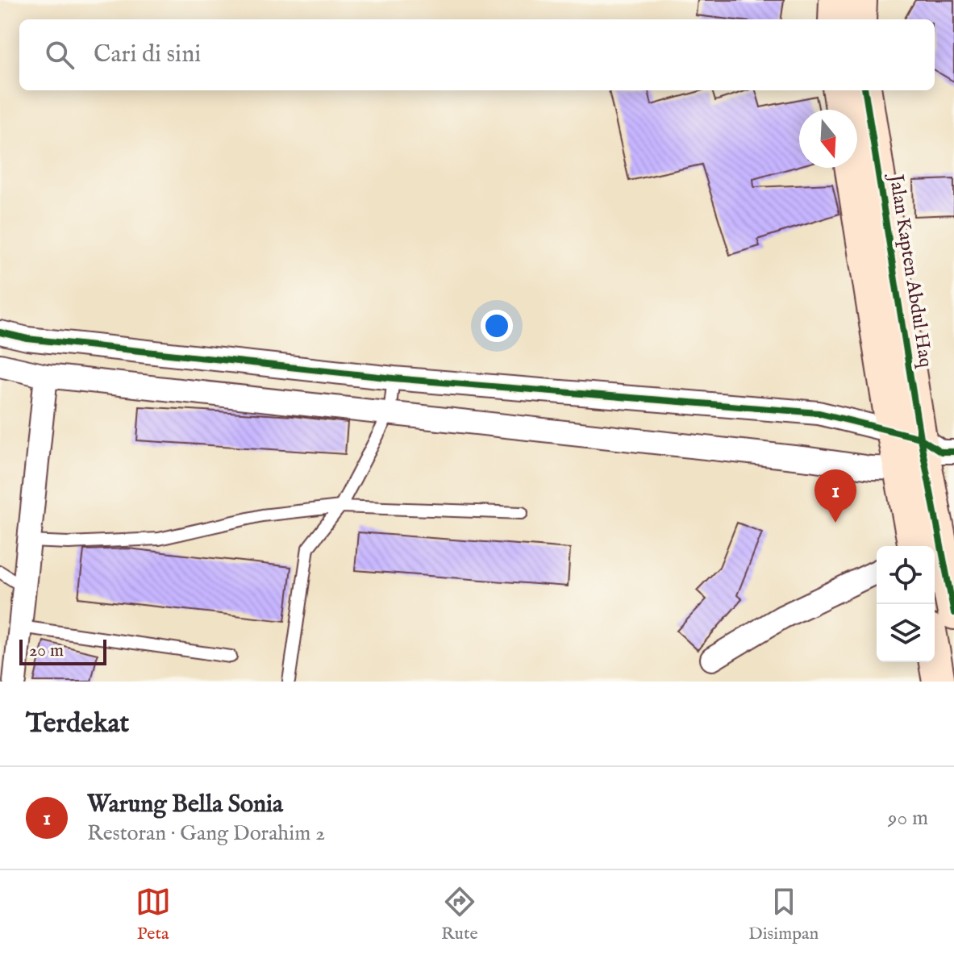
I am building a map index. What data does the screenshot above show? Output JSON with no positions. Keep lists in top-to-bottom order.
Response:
{
  "streets": {
    "street": ["Jalan Kapten Abdul Haq"]
  },
  "scale_bar": "20 m",
  "north": "bottom",
  "page": {
    "search": "Cari di sini",
    "pins": "1",
    "scale": "20 m",
    "heading": "Terdekat",
    "list": [
      {
        "mark": "1",
        "name": "Warung Bella Sonia",
        "note": "Restoran · Gang Dorahim 2",
        "value": "90 m"
      }
    ],
    "nav": ["Peta", "Rute", "Disimpan"]
  }
}
